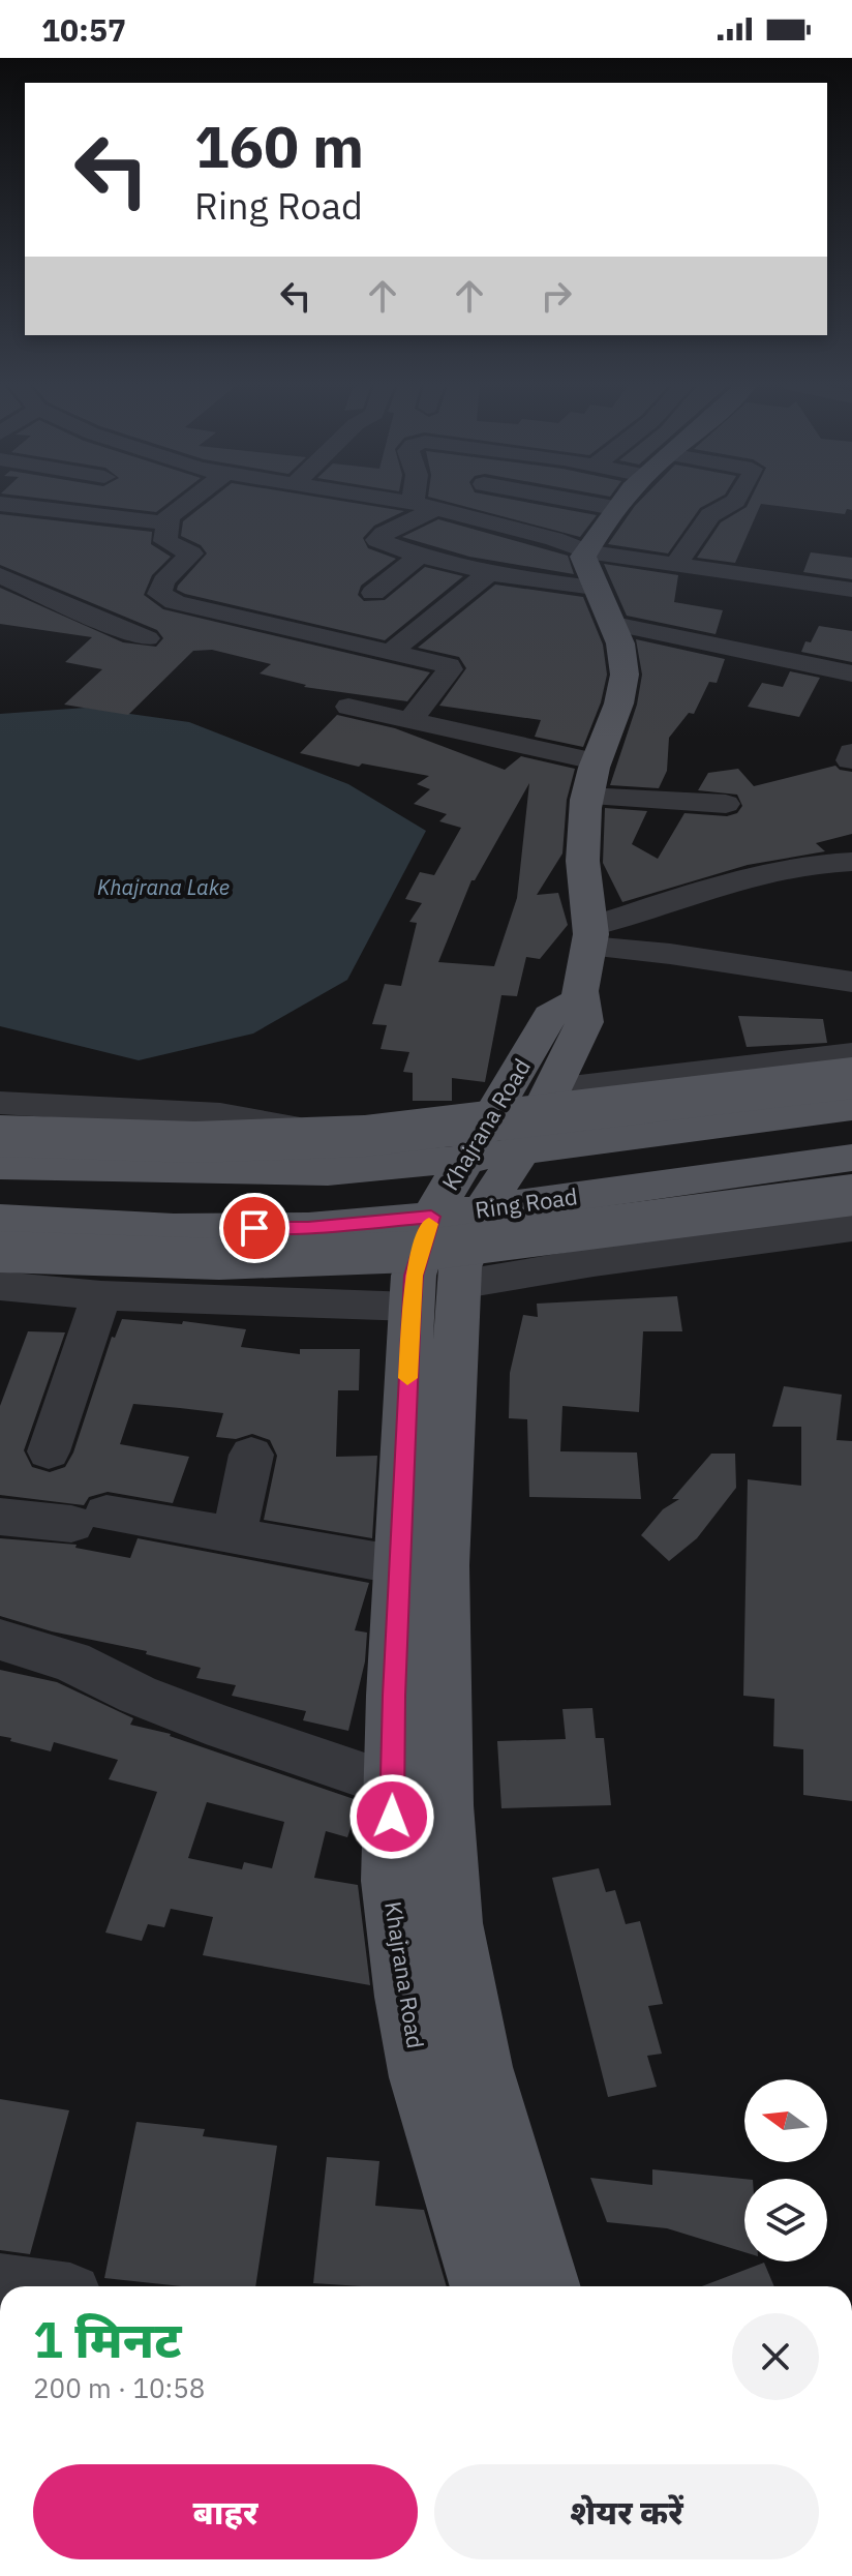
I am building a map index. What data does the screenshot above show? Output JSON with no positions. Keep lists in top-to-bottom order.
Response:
{
  "streets": {
    "main road": ["Khajrana Road", "Ring Road"]
  },
  "crossings": [
    ["Khajrana Road", "Ring Road"]
  ],
  "water": ["Khajrana Lake"],
  "north": "left",
  "page": {
    "status": "10:57",
    "turn": ["160 m", "Ring Road"],
    "heading": ["1 मिनट", "200 m · 10:58"],
    "buttons": ["बाहर", "शेयर करें"]
  }
}
